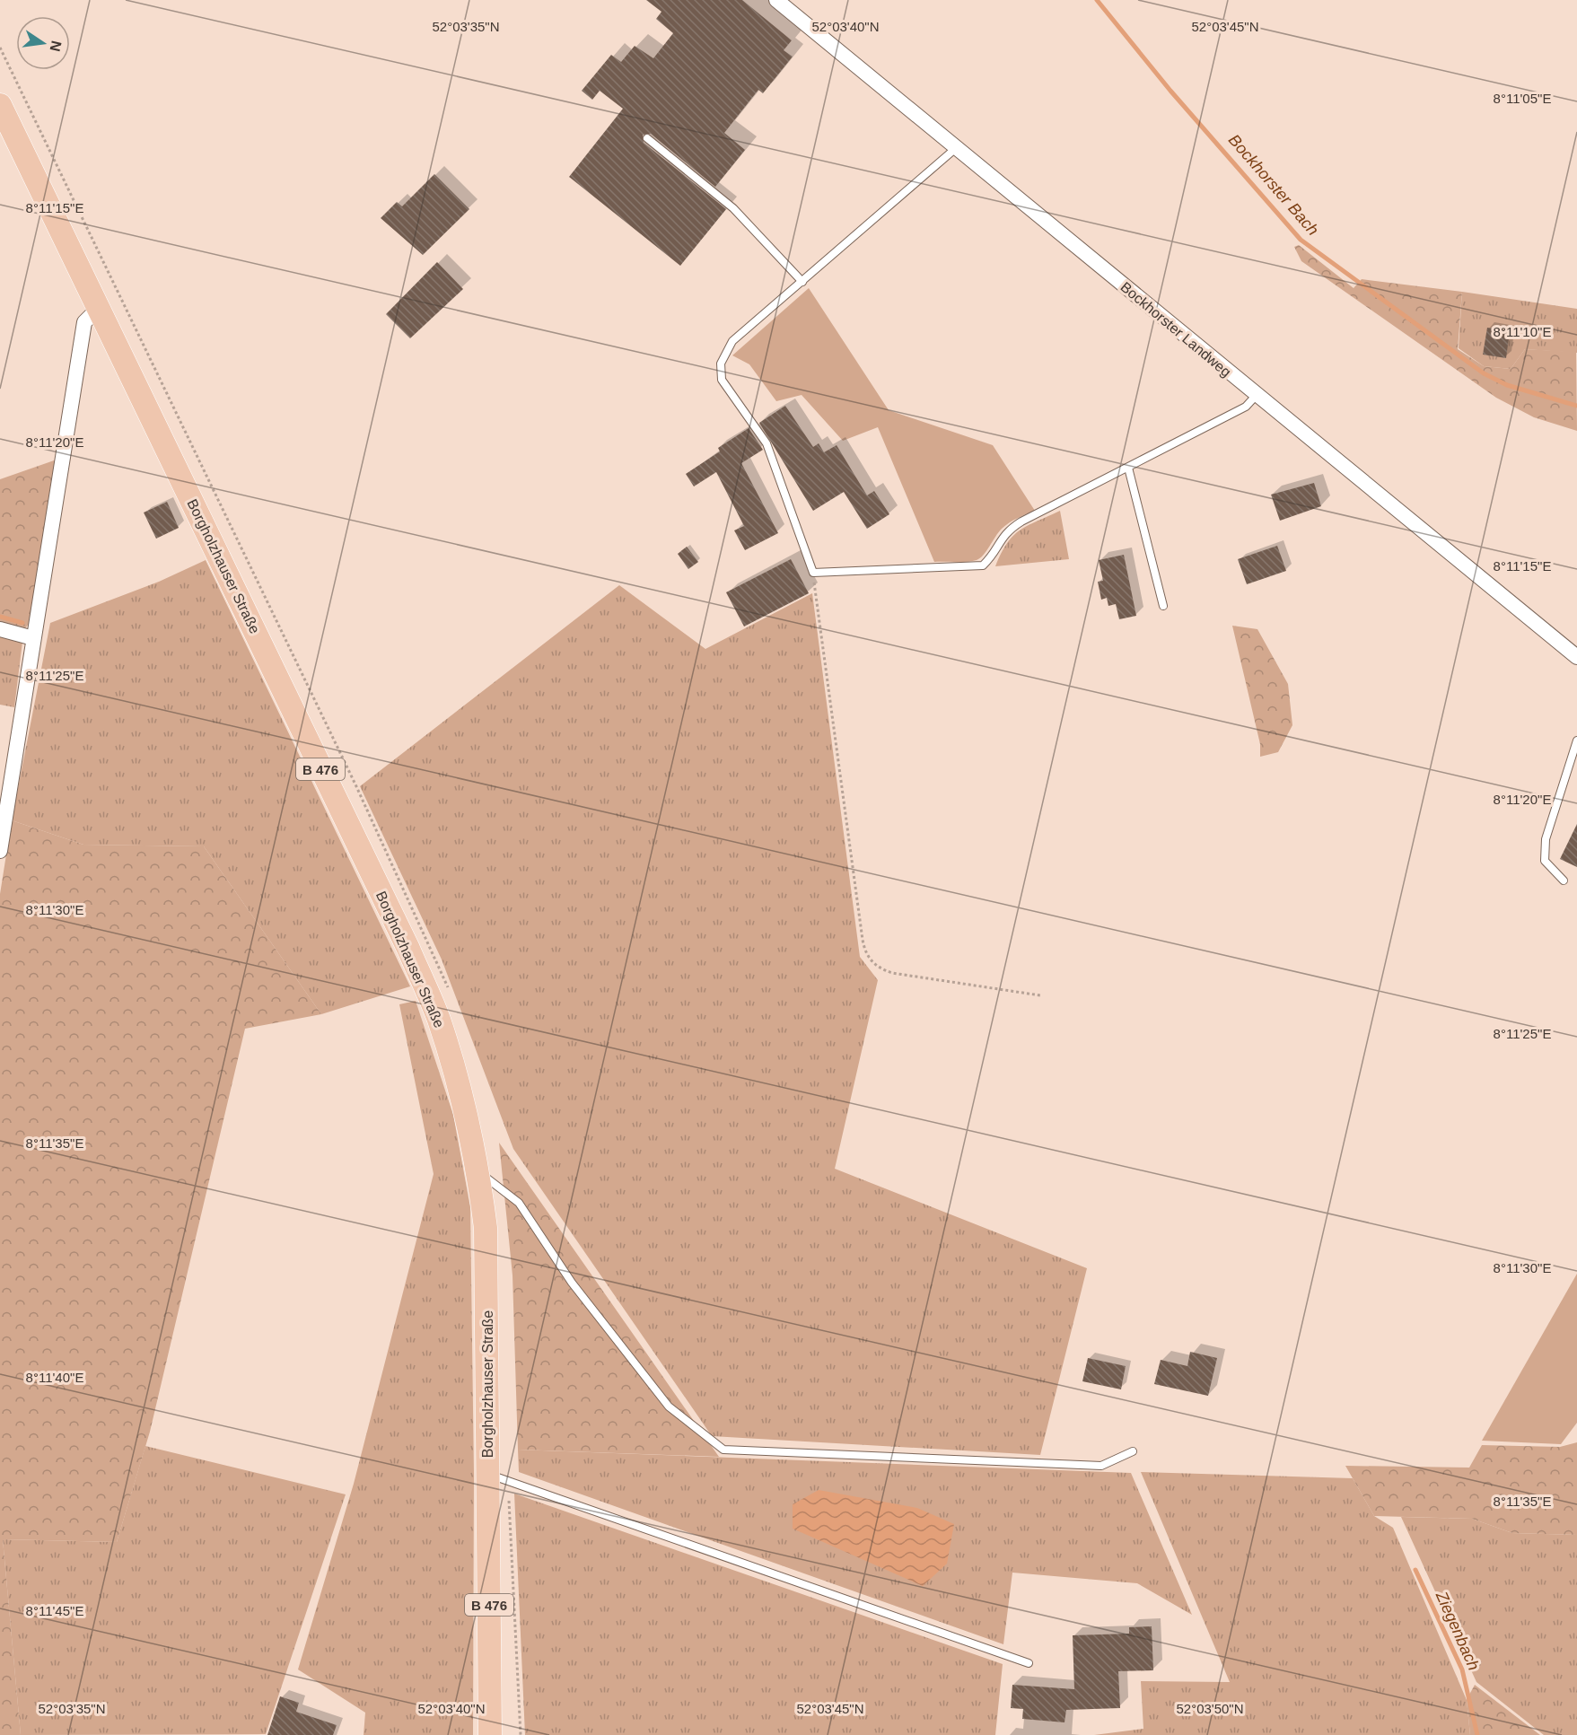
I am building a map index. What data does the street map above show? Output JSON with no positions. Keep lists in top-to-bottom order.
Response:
{
  "streets": {
    "main road": ["Borgholzhauser Straße", "B 476"],
    "street": ["Bockhorster Landweg"]
  },
  "water": ["Bockhorster Bach", "Ziegenbach"],
  "north": "right",
  "coordinates": [
    "52°03'35\"N",
    "52°03'40\"N",
    "52°03'45\"N",
    "8°11'05\"E",
    "8°11'15\"E",
    "8°11'10\"E",
    "8°11'20\"E",
    "8°11'25\"E",
    "8°11'30\"E",
    "8°11'35\"E",
    "8°11'40\"E",
    "8°11'45\"E",
    "52°03'50\"N"
  ]
}
